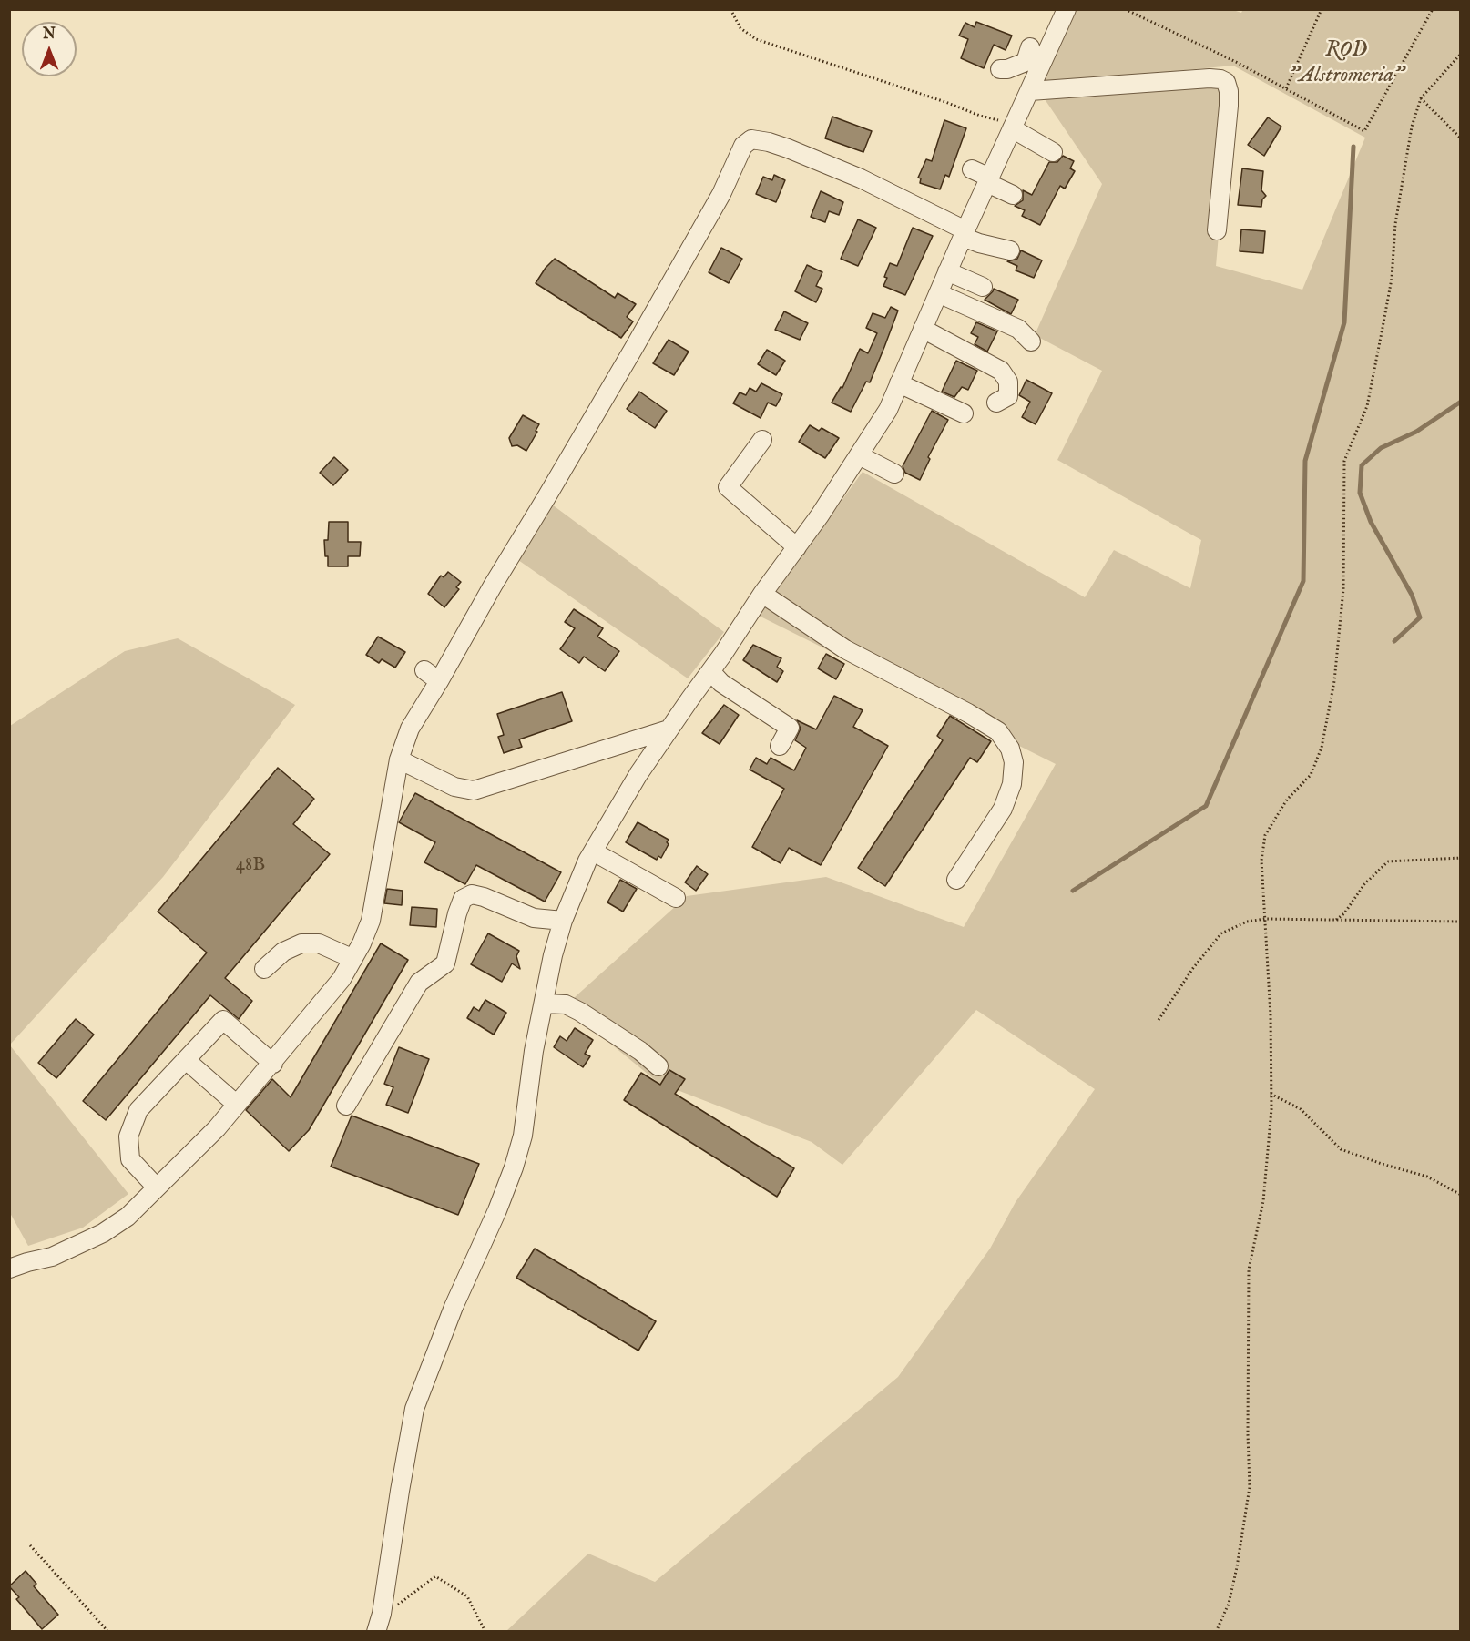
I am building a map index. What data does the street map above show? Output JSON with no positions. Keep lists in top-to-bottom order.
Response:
{
  "parks": ["ROD \"Alstromeria\""],
  "house_numbers": ["48B"],
  "north": "top"
}
